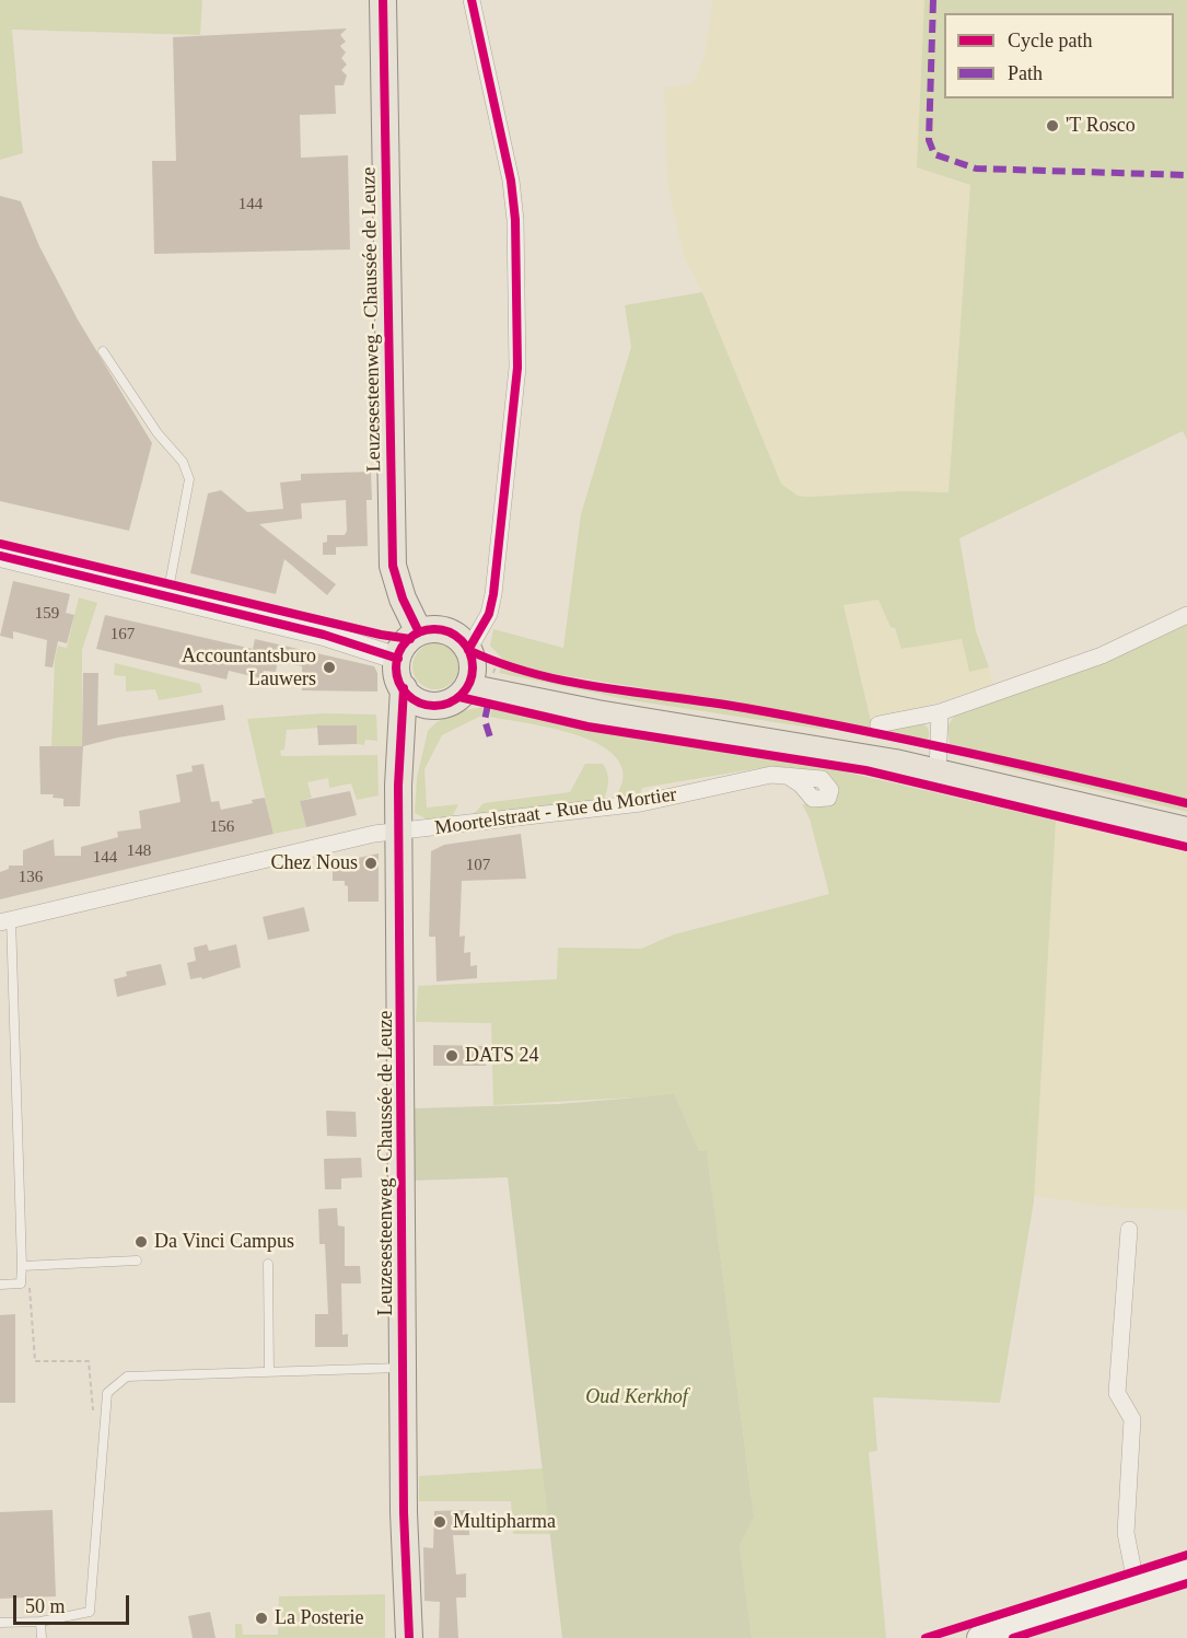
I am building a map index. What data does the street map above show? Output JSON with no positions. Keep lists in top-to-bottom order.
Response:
{
  "streets": {
    "main road": ["Leuzesesteenweg - Chaussée de Leuze"],
    "street": ["Moortelstraat - Rue du Mortier"]
  },
  "crossings": [
    ["Leuzesesteenweg - Chaussée de Leuze", "Moortelstraat - Rue du Mortier"]
  ],
  "parks": ["Oud Kerkhof"],
  "places": [
    "'T Rosco",
    "Accountantsburo Lauwers",
    "Chez Nous",
    "DATS 24",
    "Da Vinci Campus",
    "Multipharma",
    "La Posterie"
  ],
  "house_numbers": [
    "144",
    "159",
    "167",
    "156",
    "148",
    "144",
    "107",
    "136"
  ],
  "legend": ["Cycle path", "Path"],
  "scale_bar": "50 m"
}
